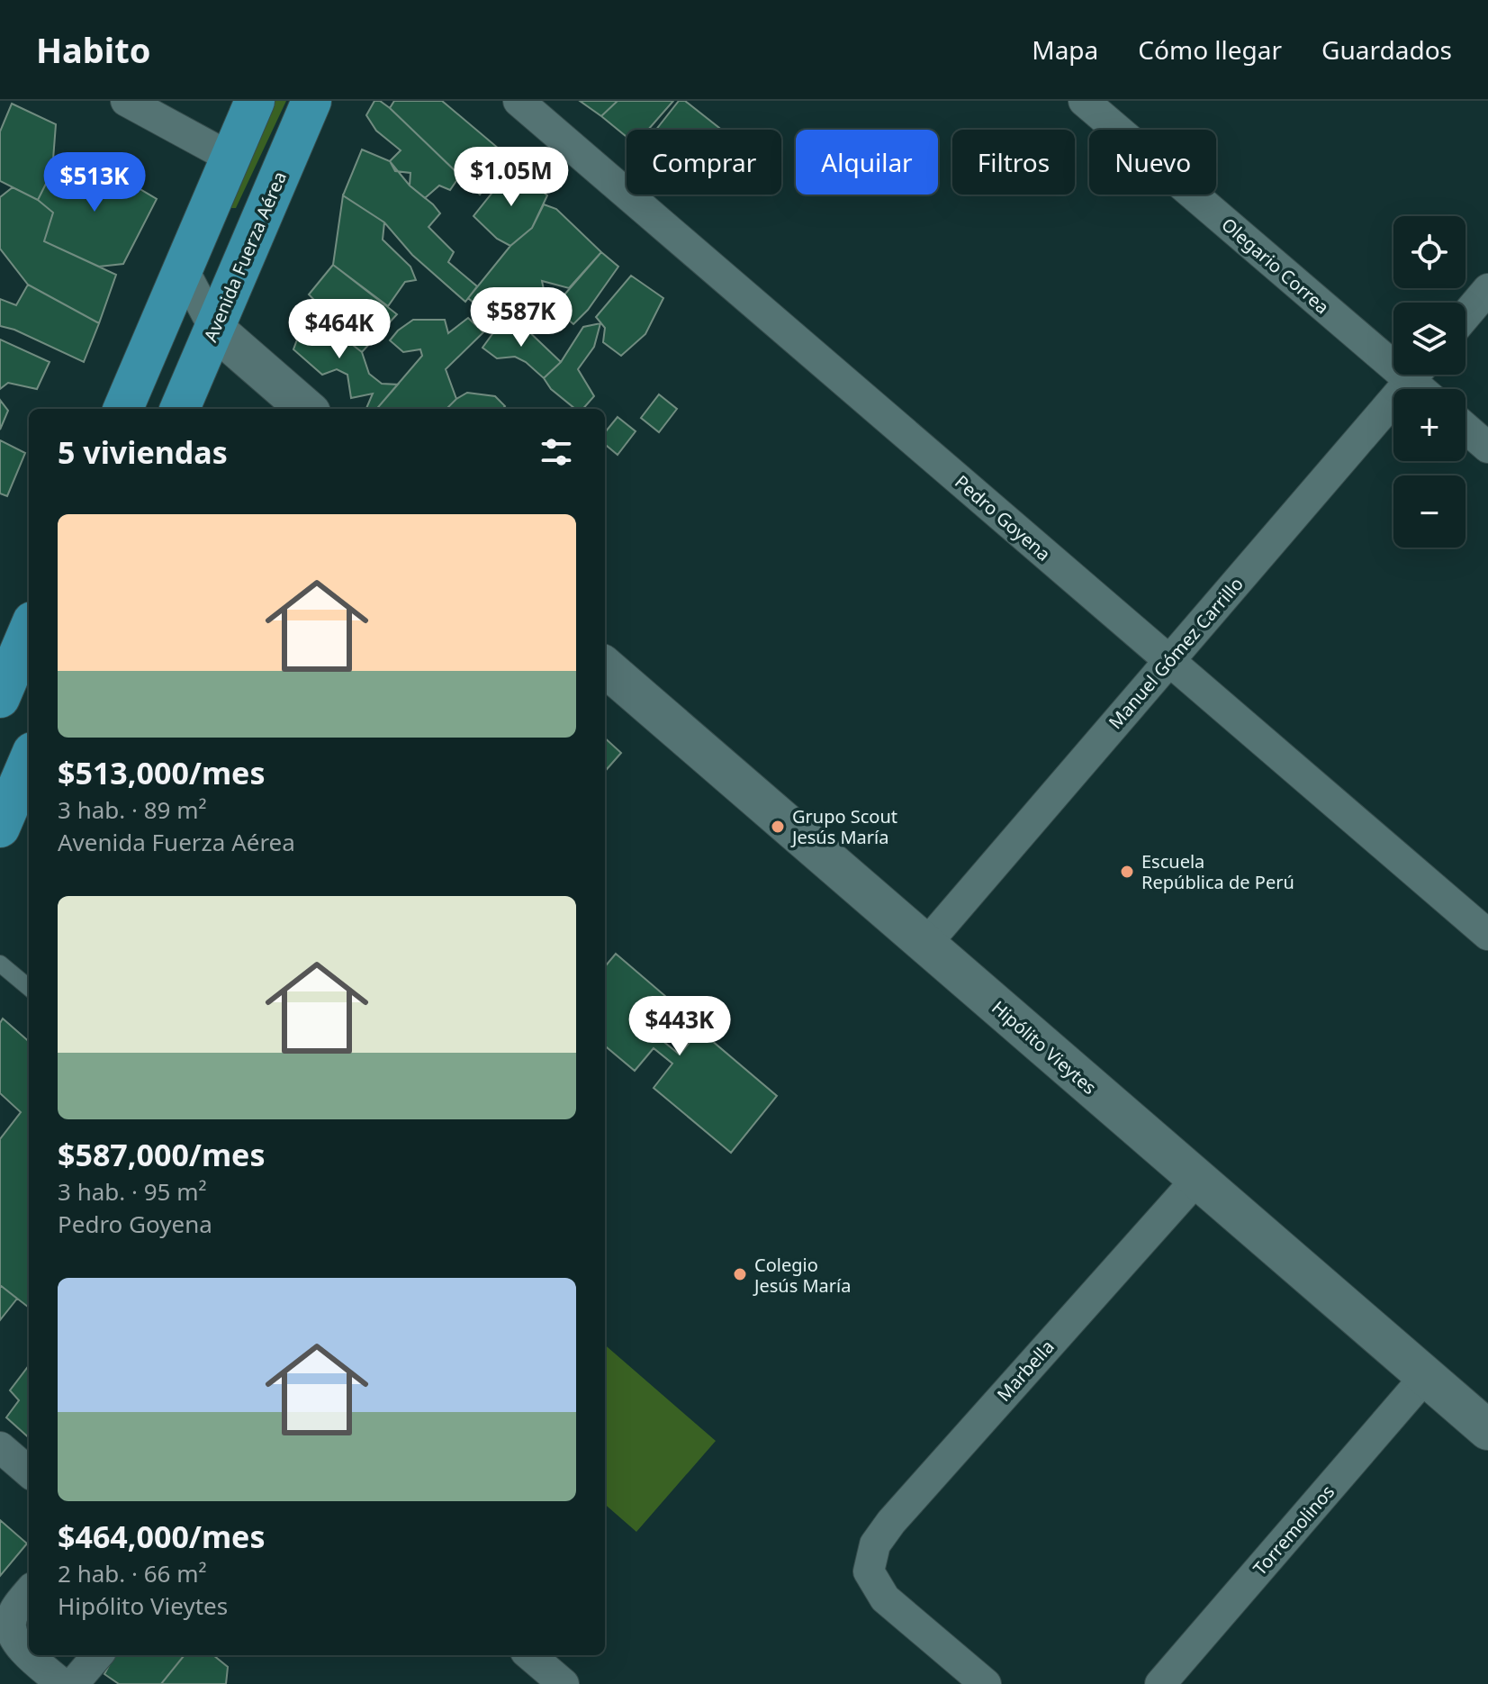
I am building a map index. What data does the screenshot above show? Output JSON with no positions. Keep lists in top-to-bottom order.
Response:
{
  "streets": {
    "main road": ["Avenida Fuerza Aérea"],
    "street": [
      "Olegario Correa",
      "Pedro Goyena",
      "Manuel Gómez Carrillo",
      "Hipólito Vieytes",
      "Marbella",
      "Torremolinos"
    ]
  },
  "crossings": [
    ["Pedro Goyena", "Manuel Gómez Carrillo"],
    ["Manuel Gómez Carrillo", "Hipólito Vieytes"],
    ["Hipólito Vieytes", "Marbella"],
    ["Hipólito Vieytes", "Torremolinos"]
  ],
  "places": ["Grupo Scout Jesús María", "Escuela República de Perú", "Colegio Jesús María"],
  "page": {
    "header": "Habito",
    "nav": ["Mapa", "Cómo llegar", "Guardados"],
    "chip": [
      "Comprar",
      "Alquilar",
      "Filtros",
      "Nuevo"
    ],
    "price": [
      "$1.05M",
      "$513K",
      "$587K",
      "$464K",
      "$443K"
    ],
    "map_buttons": ["+", "−"],
    "heading": "5 viviendas",
    "list": [
      {
        "name": "$513,000/mes",
        "note": "3 hab. · 89 m² · Avenida Fuerza Aérea"
      },
      {
        "name": "$587,000/mes",
        "note": "3 hab. · 95 m² · Pedro Goyena"
      },
      {
        "name": "$464,000/mes",
        "note": "2 hab. · 66 m² · Hipólito Vieytes"
      }
    ]
  }
}
